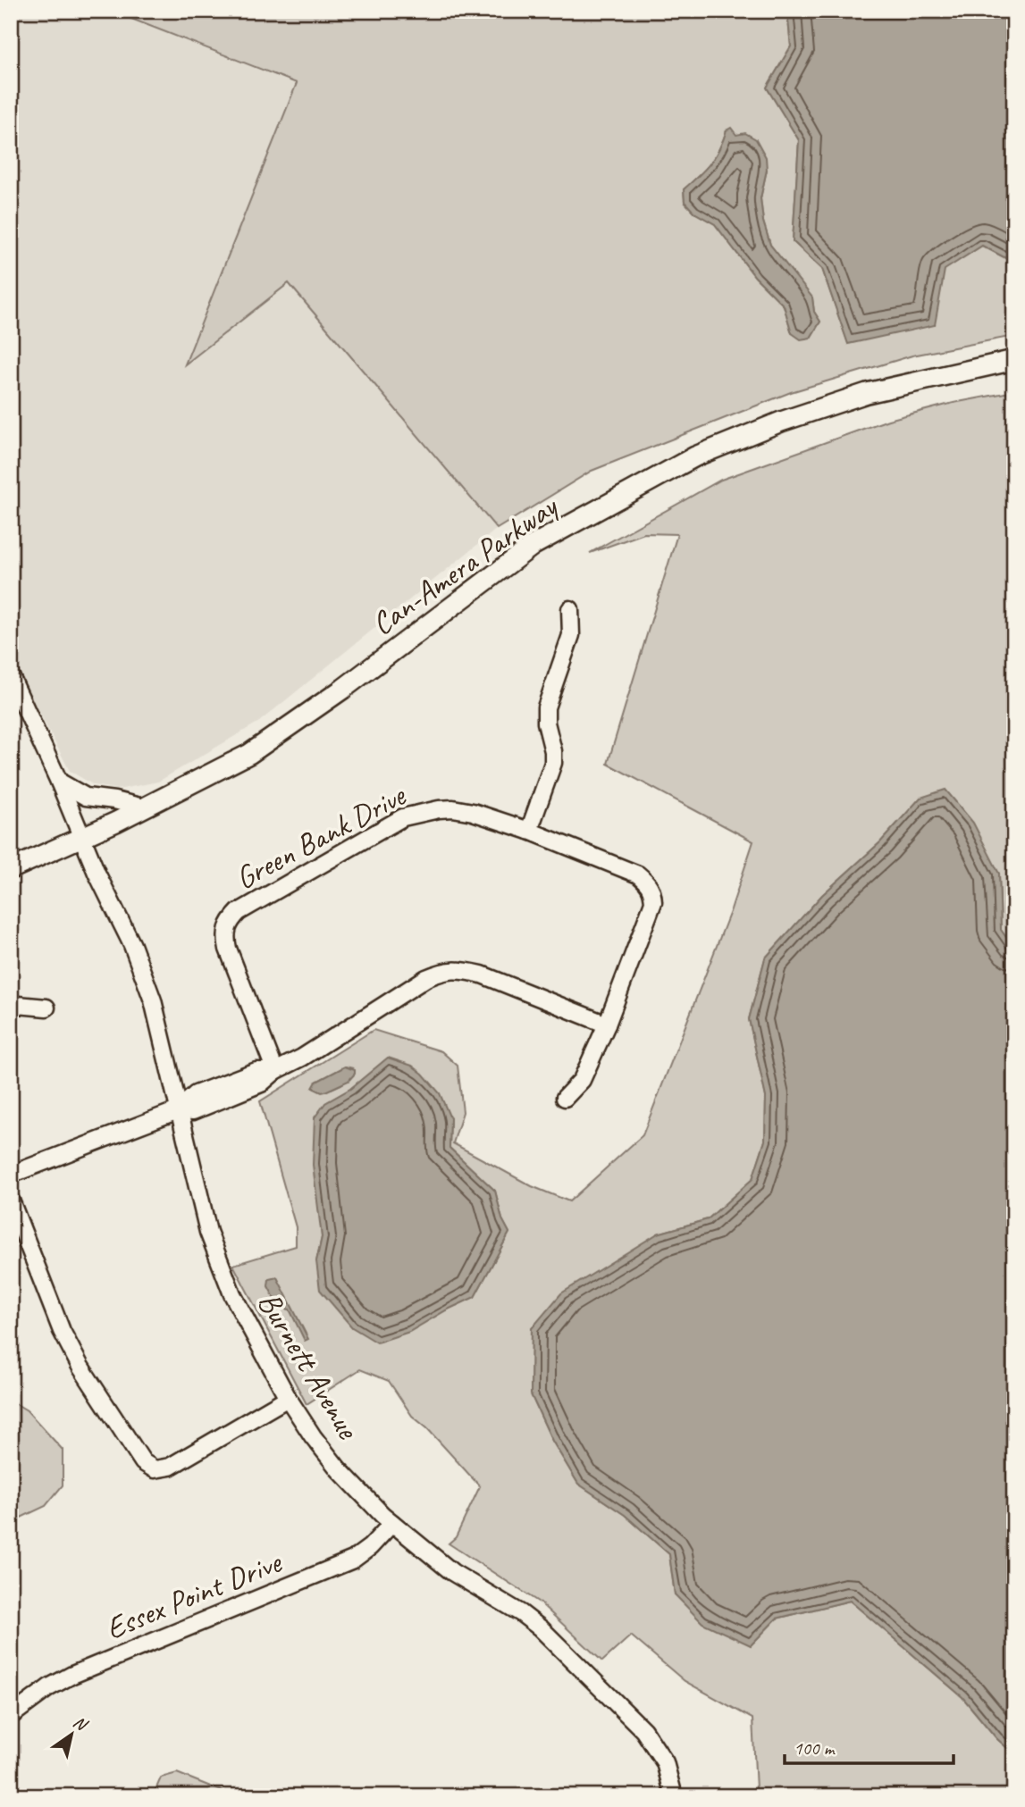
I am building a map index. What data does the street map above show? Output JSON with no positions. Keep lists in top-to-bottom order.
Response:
{
  "streets": {
    "main road": ["Can-Amera Parkway"],
    "street": ["Green Bank Drive", "Burnett Avenue", "Essex Point Drive"]
  },
  "crossings": [
    ["Can-Amera Parkway", "Burnett Avenue"],
    ["Burnett Avenue", "Essex Point Drive"]
  ],
  "scale_bar": "100 m",
  "north": "top right"
}
